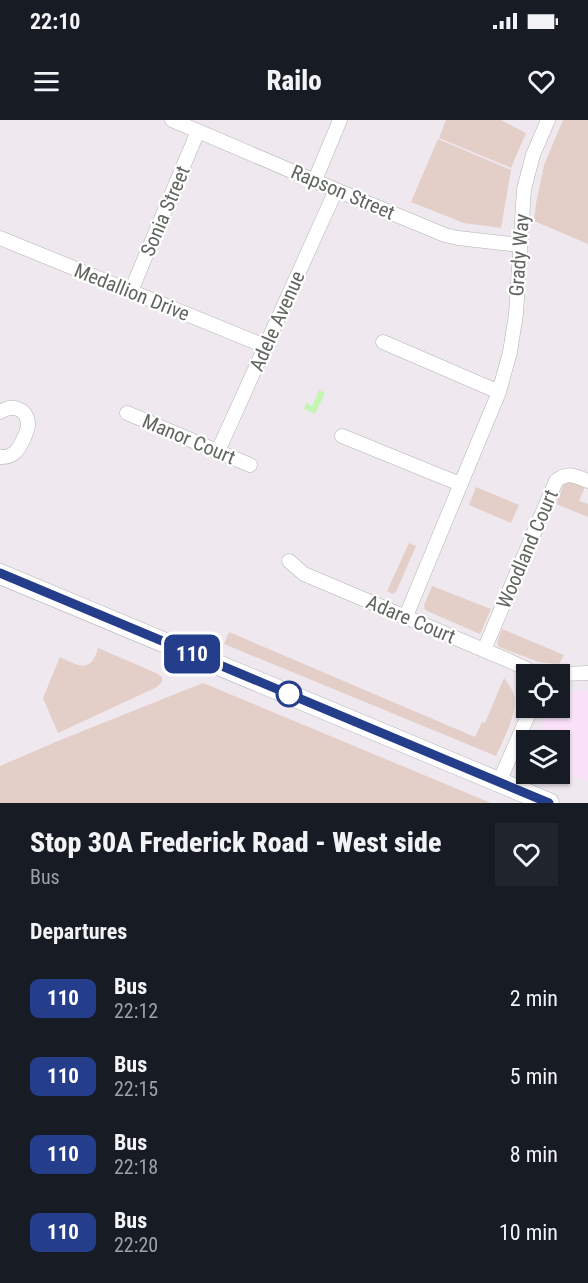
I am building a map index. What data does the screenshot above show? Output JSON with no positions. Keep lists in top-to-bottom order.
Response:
{
  "streets": {
    "street": [
      "Rapson Street",
      "Sonia Street",
      "Grady Way",
      "Medallion Drive",
      "Adele Avenue",
      "Manor Court",
      "Woodland Court",
      "Adare Court"
    ]
  },
  "crossings": [
    ["Rapson Street", "Sonia Street"],
    ["Rapson Street", "Grady Way"],
    ["Rapson Street", "Adele Avenue"],
    ["Sonia Street", "Medallion Drive"],
    ["Grady Way", "Adare Court"],
    ["Medallion Drive", "Adele Avenue"],
    ["Adele Avenue", "Manor Court"],
    ["Woodland Court", "Adare Court"]
  ],
  "lines": ["bus line 110"],
  "page": {
    "status": "22:10",
    "header": "Railo",
    "on_map": "110",
    "heading": [
      ["Stop 30A Frederick Road - West side", "Bus"],
      "Departures"
    ],
    "list": [
      {
        "mark": "110",
        "name": "Bus",
        "note": "22:12",
        "value": "2 min"
      },
      {
        "mark": "110",
        "name": "Bus",
        "note": "22:15",
        "value": "5 min"
      },
      {
        "mark": "110",
        "name": "Bus",
        "note": "22:18",
        "value": "8 min"
      },
      {
        "mark": "110",
        "name": "Bus",
        "note": "22:20",
        "value": "10 min"
      }
    ]
  }
}
